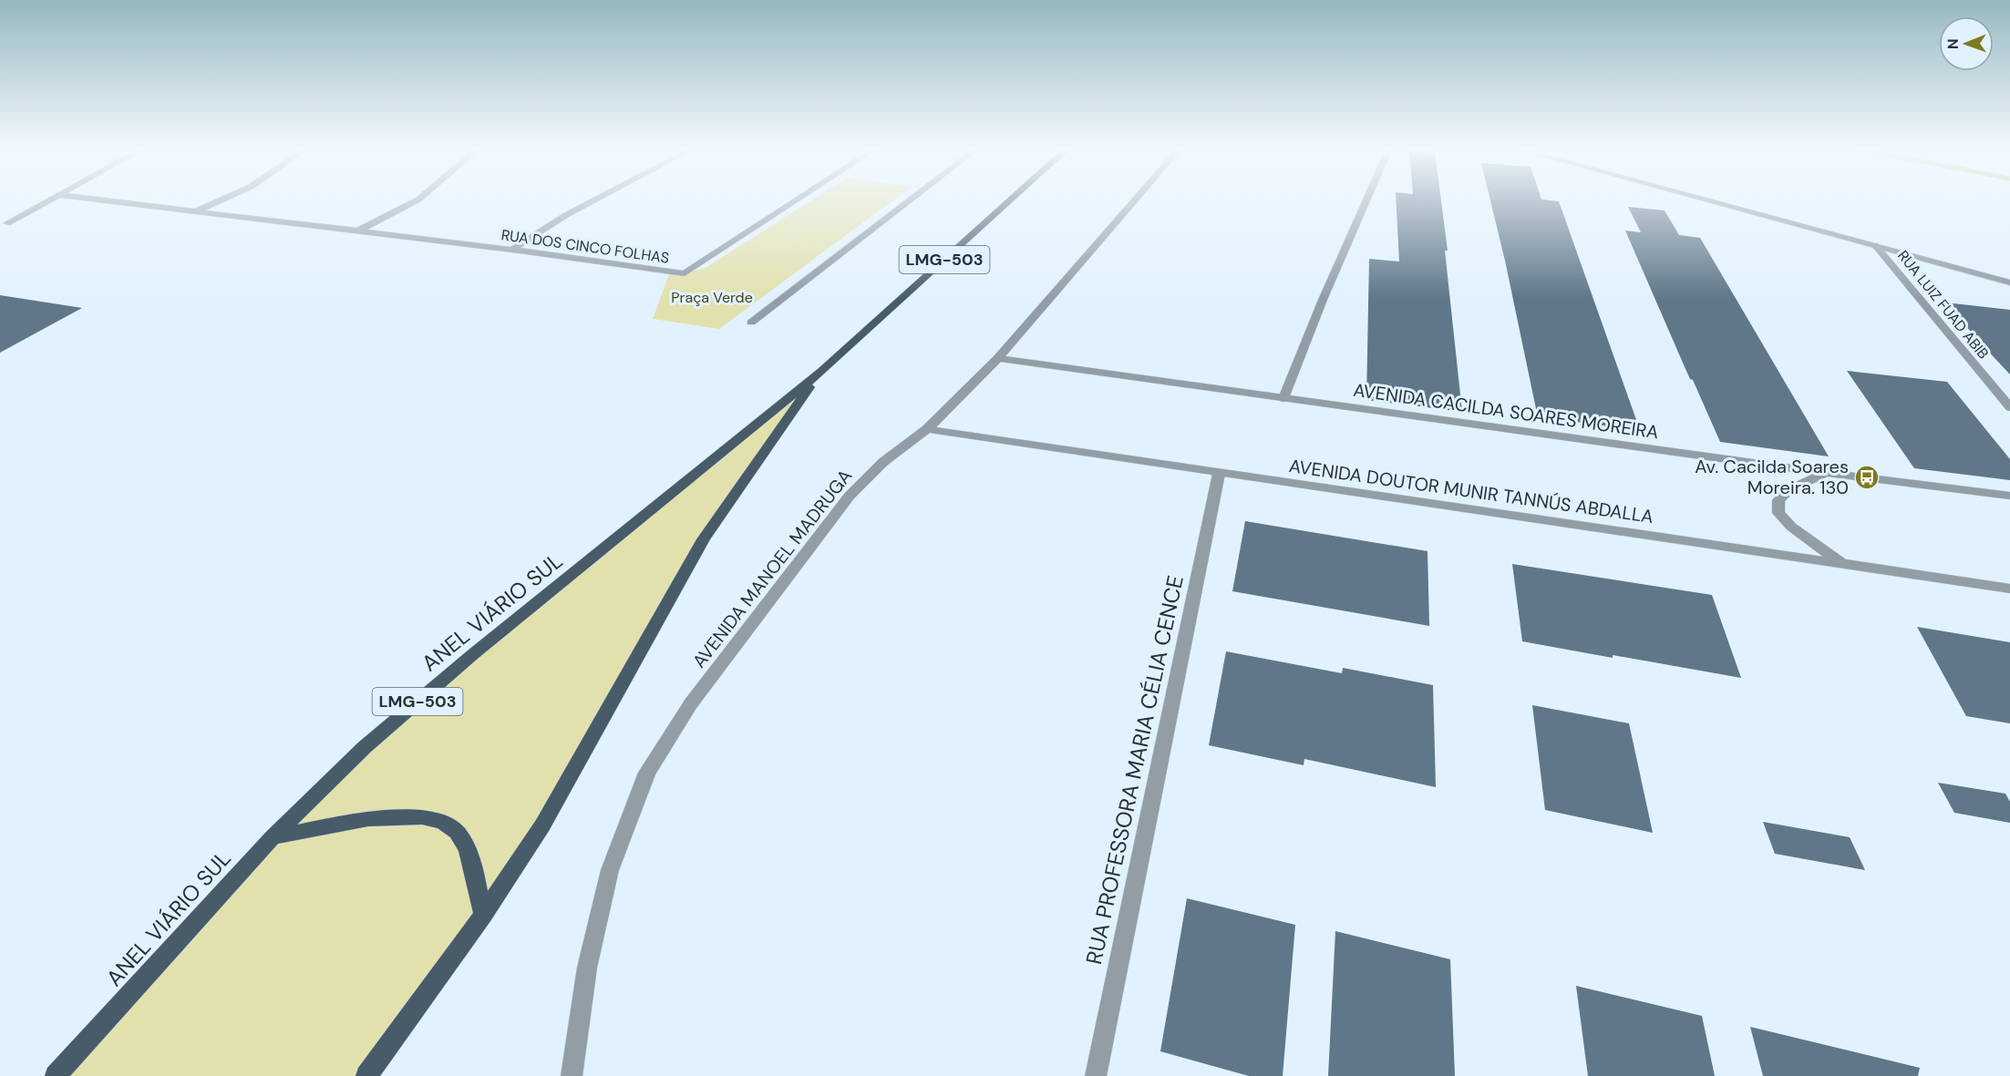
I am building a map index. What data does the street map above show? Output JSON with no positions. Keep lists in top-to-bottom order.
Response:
{
  "streets": {
    "main road": ["LMG-503", "ANEL VIÁRIO SUL"],
    "street": [
      "RUA DOS CINCO FOLHAS",
      "RUA LUIZ FUAD ABIB",
      "AVENIDA CACILDA SOARES MOREIRA",
      "AVENIDA DOUTOR MUNIR TANNÚS ABDALLA",
      "AVENIDA MANOEL MADRUGA",
      "RUA PROFESSORA MARIA CÉLIA CENCE"
    ]
  },
  "crossings": [
    ["AVENIDA CACILDA SOARES MOREIRA", "AVENIDA MANOEL MADRUGA"],
    ["AVENIDA DOUTOR MUNIR TANNÚS ABDALLA", "AVENIDA MANOEL MADRUGA"],
    ["AVENIDA DOUTOR MUNIR TANNÚS ABDALLA", "RUA PROFESSORA MARIA CÉLIA CENCE"]
  ],
  "parks": ["Praça Verde"],
  "places": {
    "bus stop": ["Av. Cacilda Soares Moreira. 130"]
  },
  "north": "left"
}
